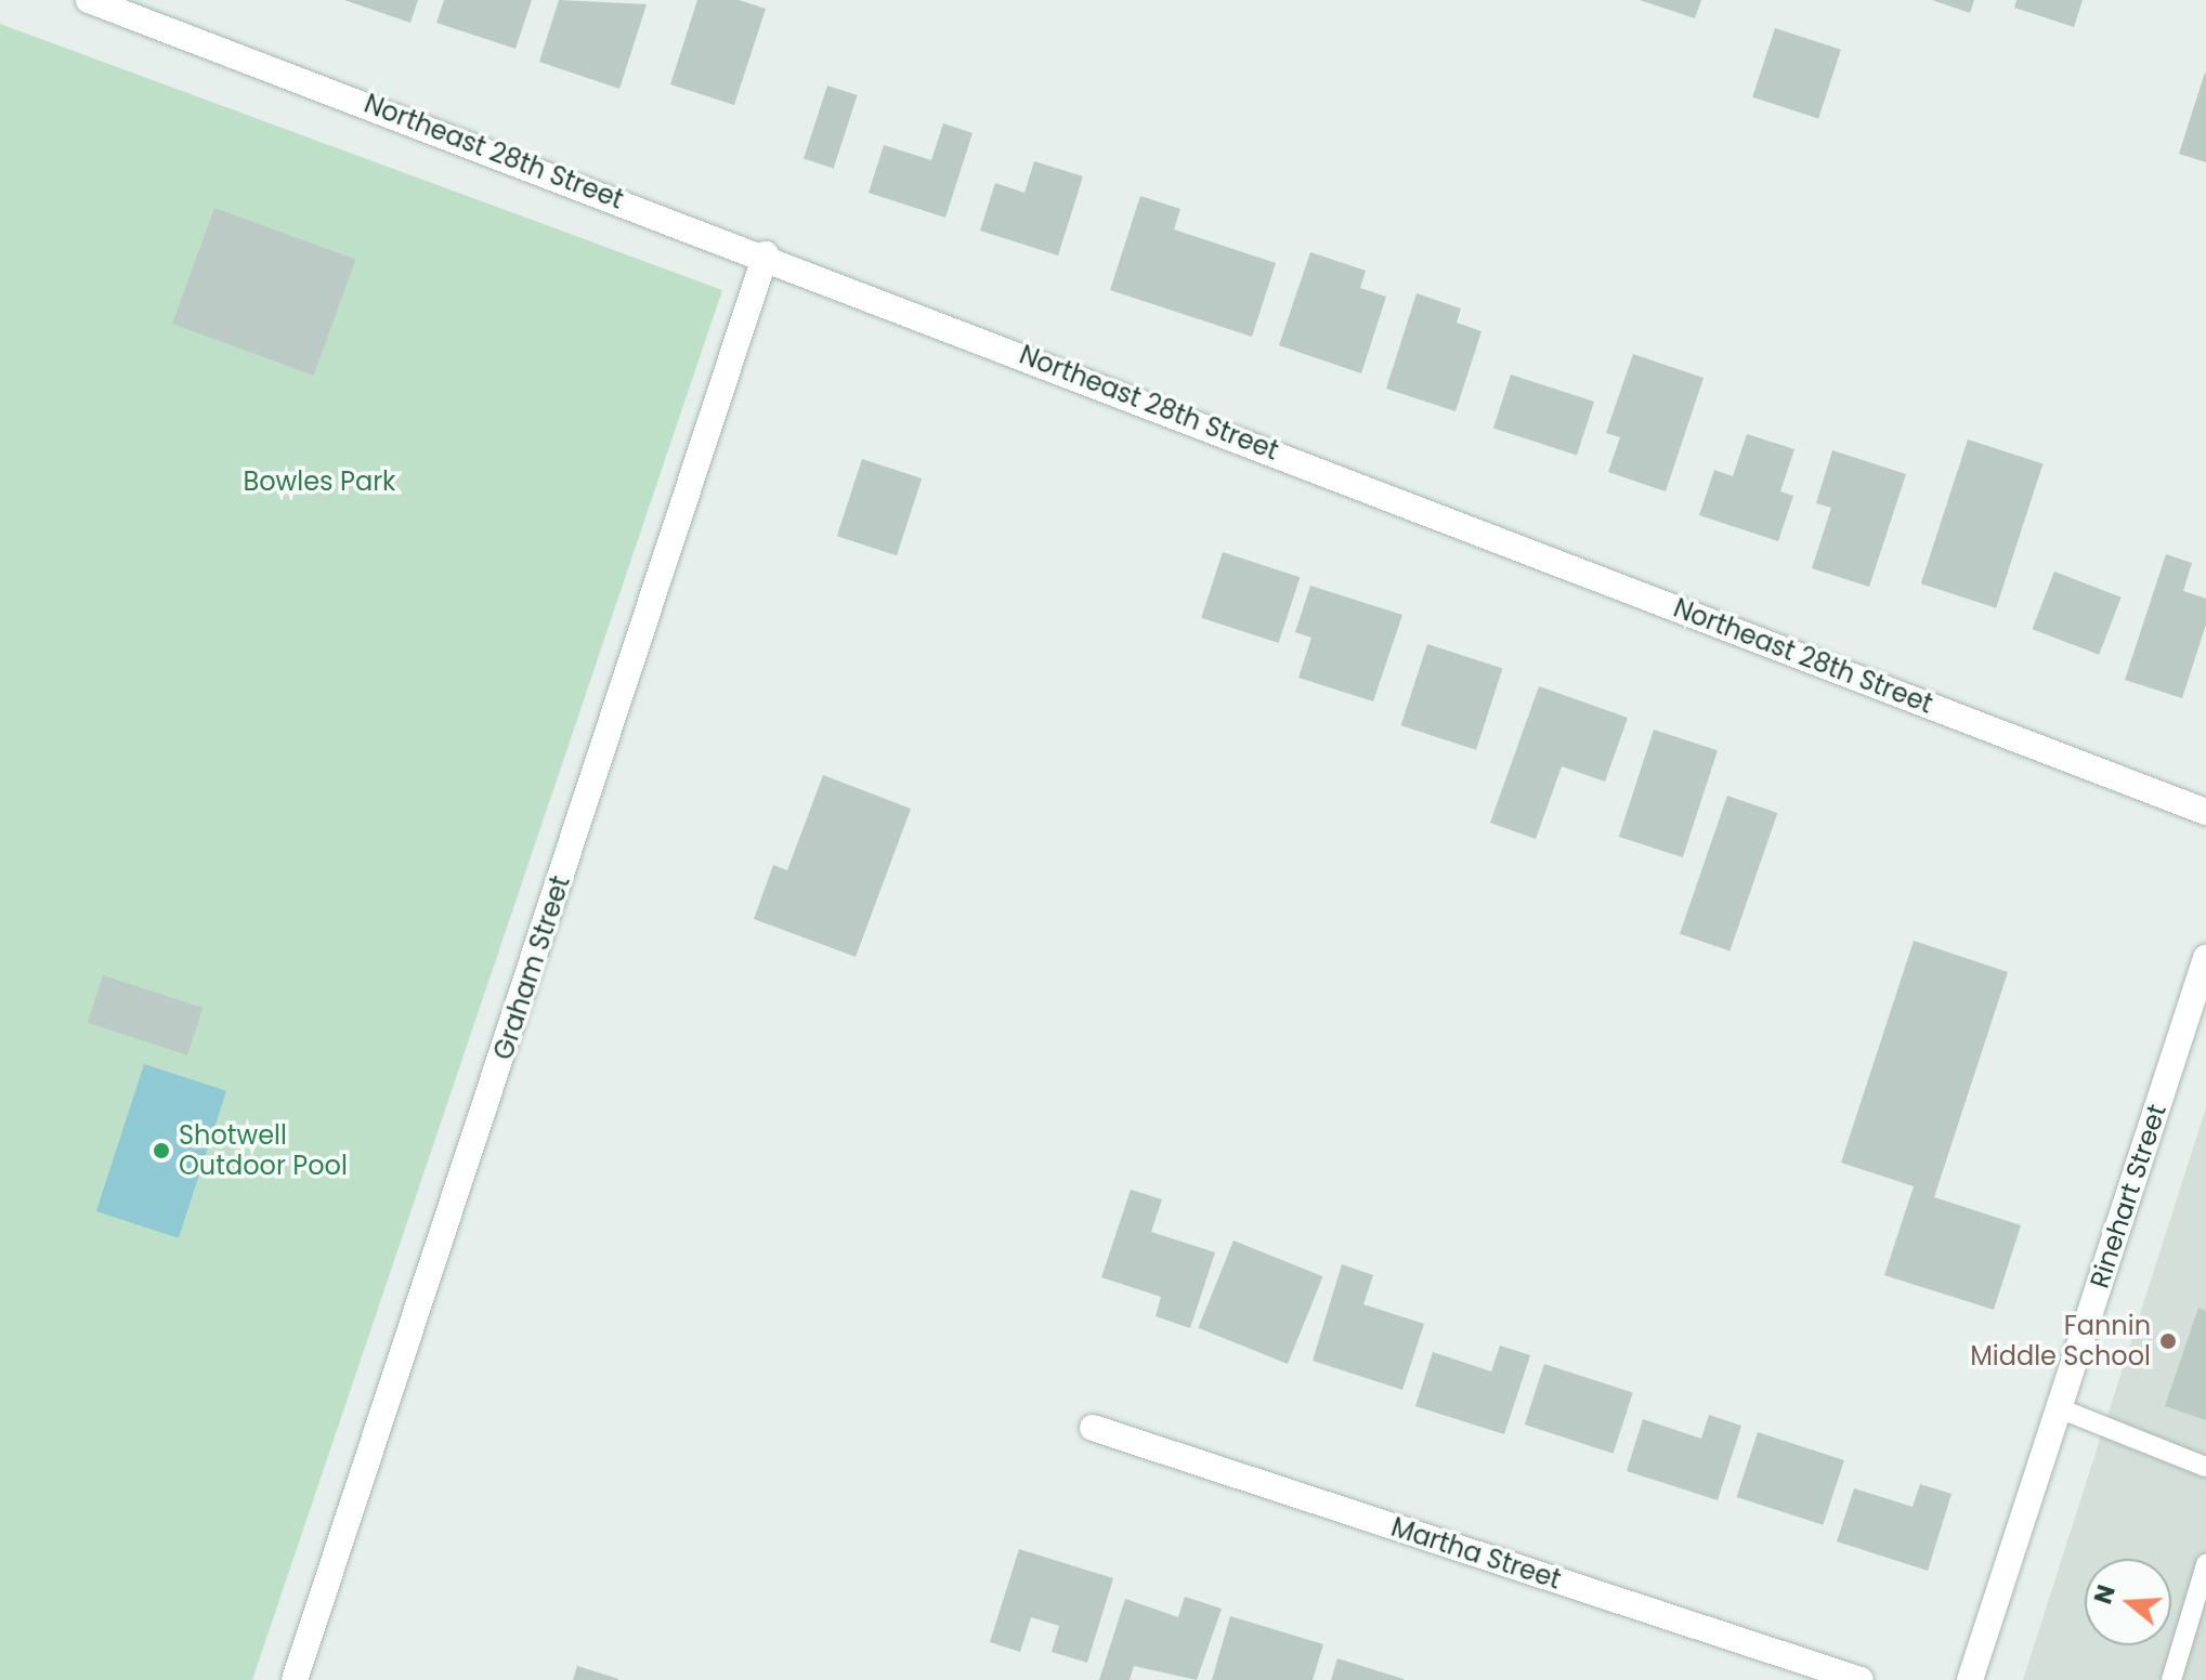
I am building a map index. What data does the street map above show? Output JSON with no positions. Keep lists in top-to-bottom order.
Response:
{
  "streets": {
    "street": [
      "Northeast 28th Street",
      "Graham Street",
      "Rinehart Street",
      "Martha Street"
    ]
  },
  "crossings": [
    ["Northeast 28th Street", "Graham Street"]
  ],
  "parks": ["Bowles Park"],
  "places": ["Shotwell Outdoor Pool", "Fannin Middle School"],
  "north": "left"
}
